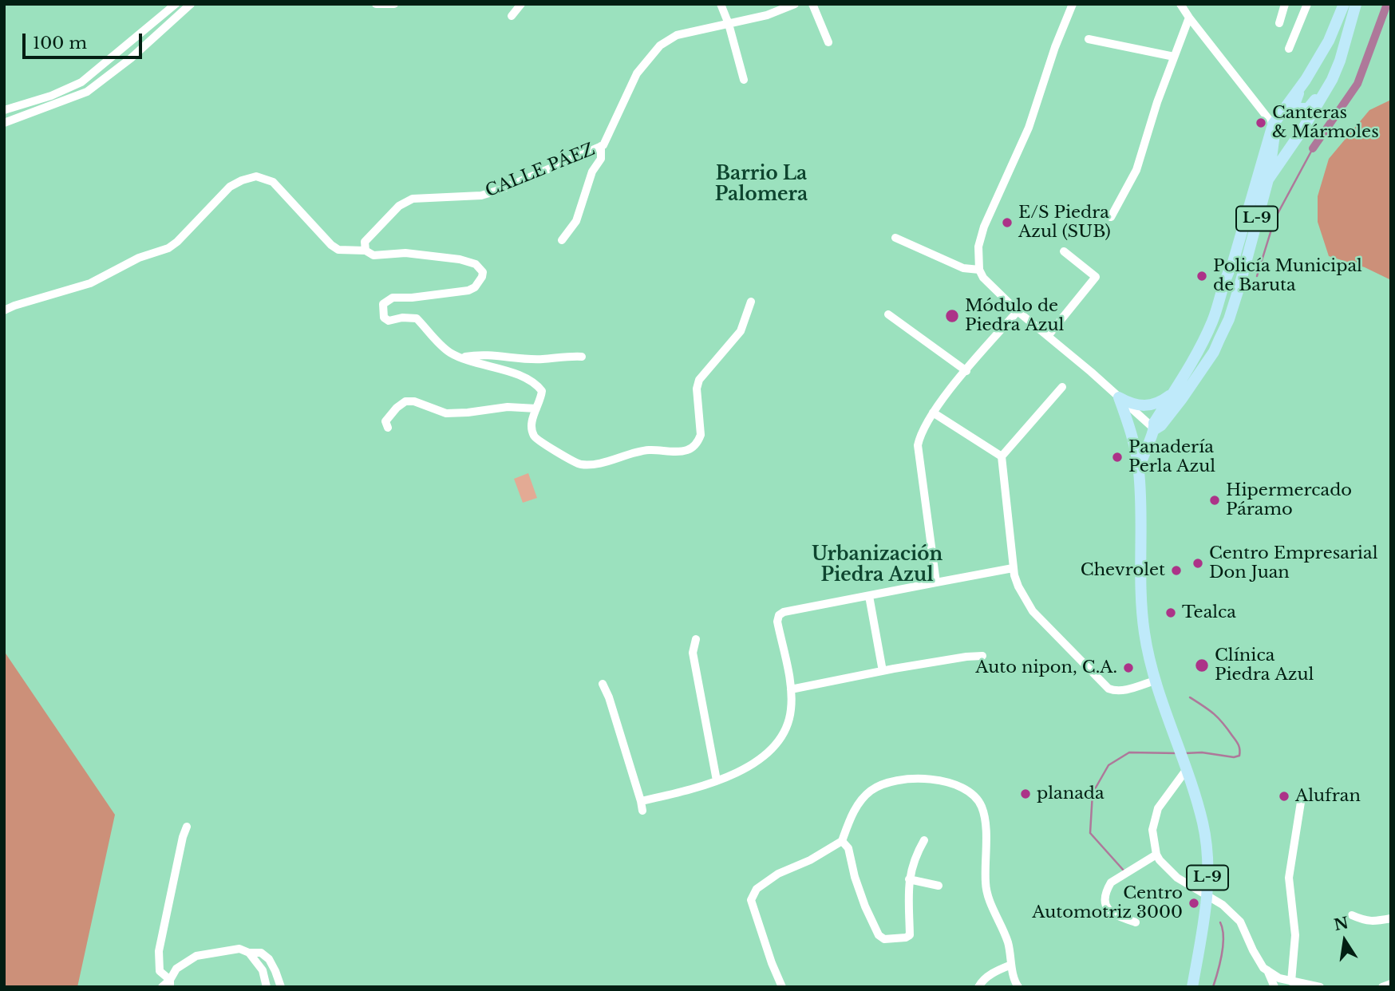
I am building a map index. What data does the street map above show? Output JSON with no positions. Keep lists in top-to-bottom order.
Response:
{
  "streets": {
    "main road": ["L-9"],
    "street": ["CALLE PÁEZ"]
  },
  "districts": ["Barrio La Palomera", "Urbanización Piedra Azul"],
  "places": [
    "Canteras & Mármoles",
    "E/S Piedra Azul (SUB)",
    "Policía Municipal de Baruta",
    "Módulo de Piedra Azul",
    "Panadería Perla Azul",
    "Hipermercado Páramo",
    "Centro Empresarial Don Juan",
    "Chevrolet",
    "Tealca",
    "Clínica Piedra Azul",
    "Auto nipon, C.A.",
    "planada",
    "Alufran",
    "Centro Automotriz 3000"
  ],
  "scale_bar": "100 m",
  "north": "top"
}
